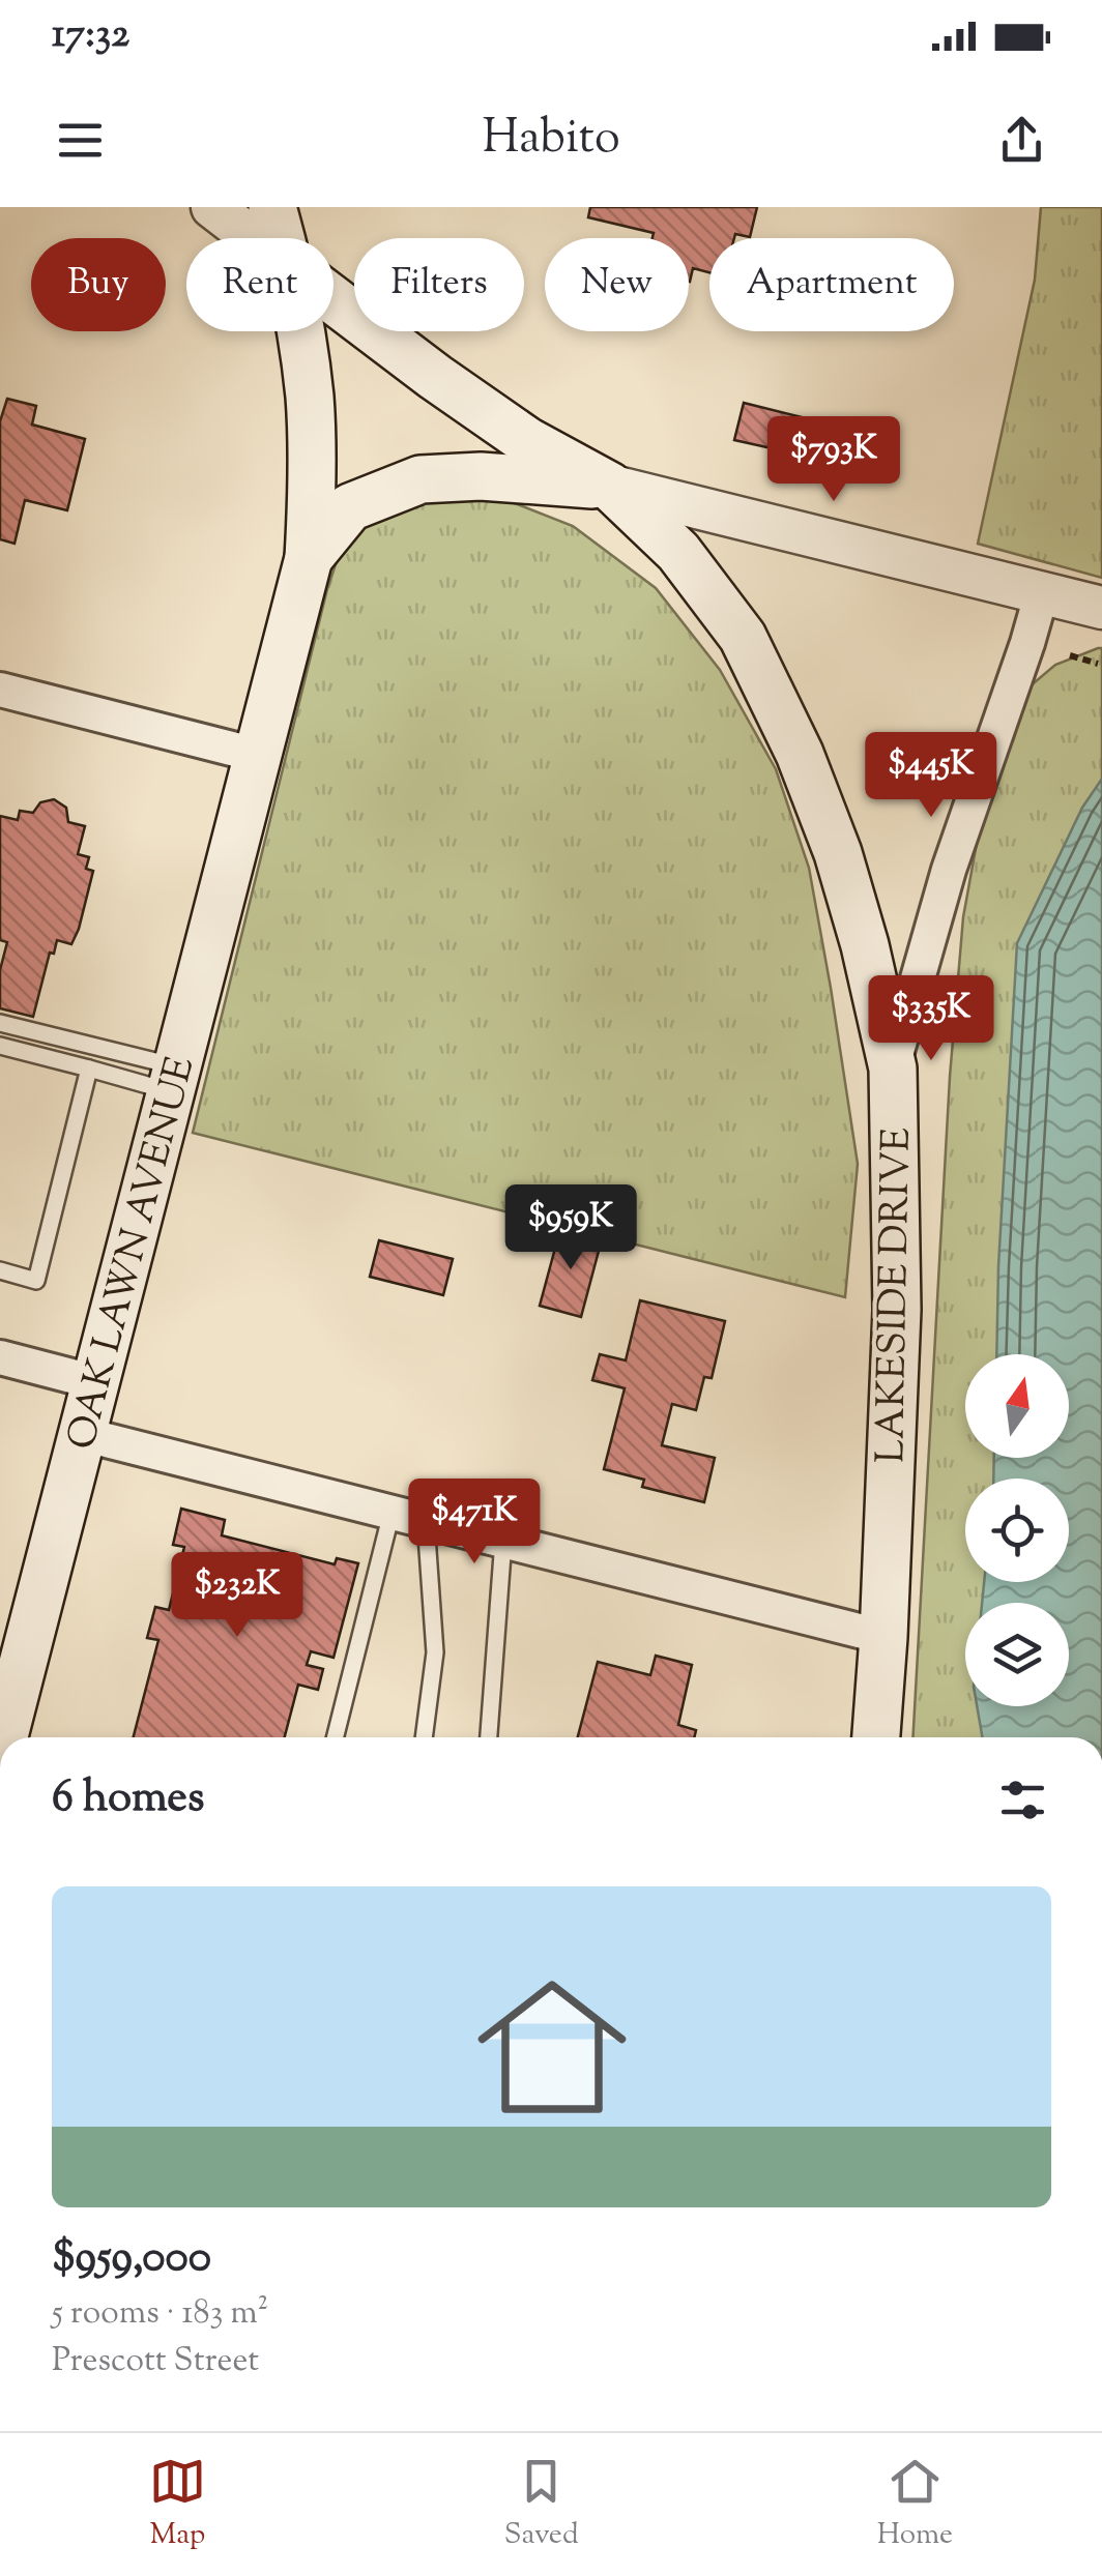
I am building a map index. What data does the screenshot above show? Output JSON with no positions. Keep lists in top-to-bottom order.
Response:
{
  "streets": {
    "main road": ["OAK LAWN AVENUE", "LAKESIDE DRIVE"]
  },
  "north": "top",
  "page": {
    "status": "17:32",
    "header": "Habito",
    "chip": [
      "Buy",
      "Rent",
      "Filters",
      "New",
      "Apartment"
    ],
    "price": [
      "$793K",
      "$445K",
      "$335K",
      "$959K",
      "$471K",
      "$232K"
    ],
    "heading": "6 homes",
    "list": [
      {
        "name": "$959,000",
        "note": "5 rooms · 183 m² · Prescott Street"
      }
    ],
    "tabs": ["Map", "Saved", "Home"]
  }
}
